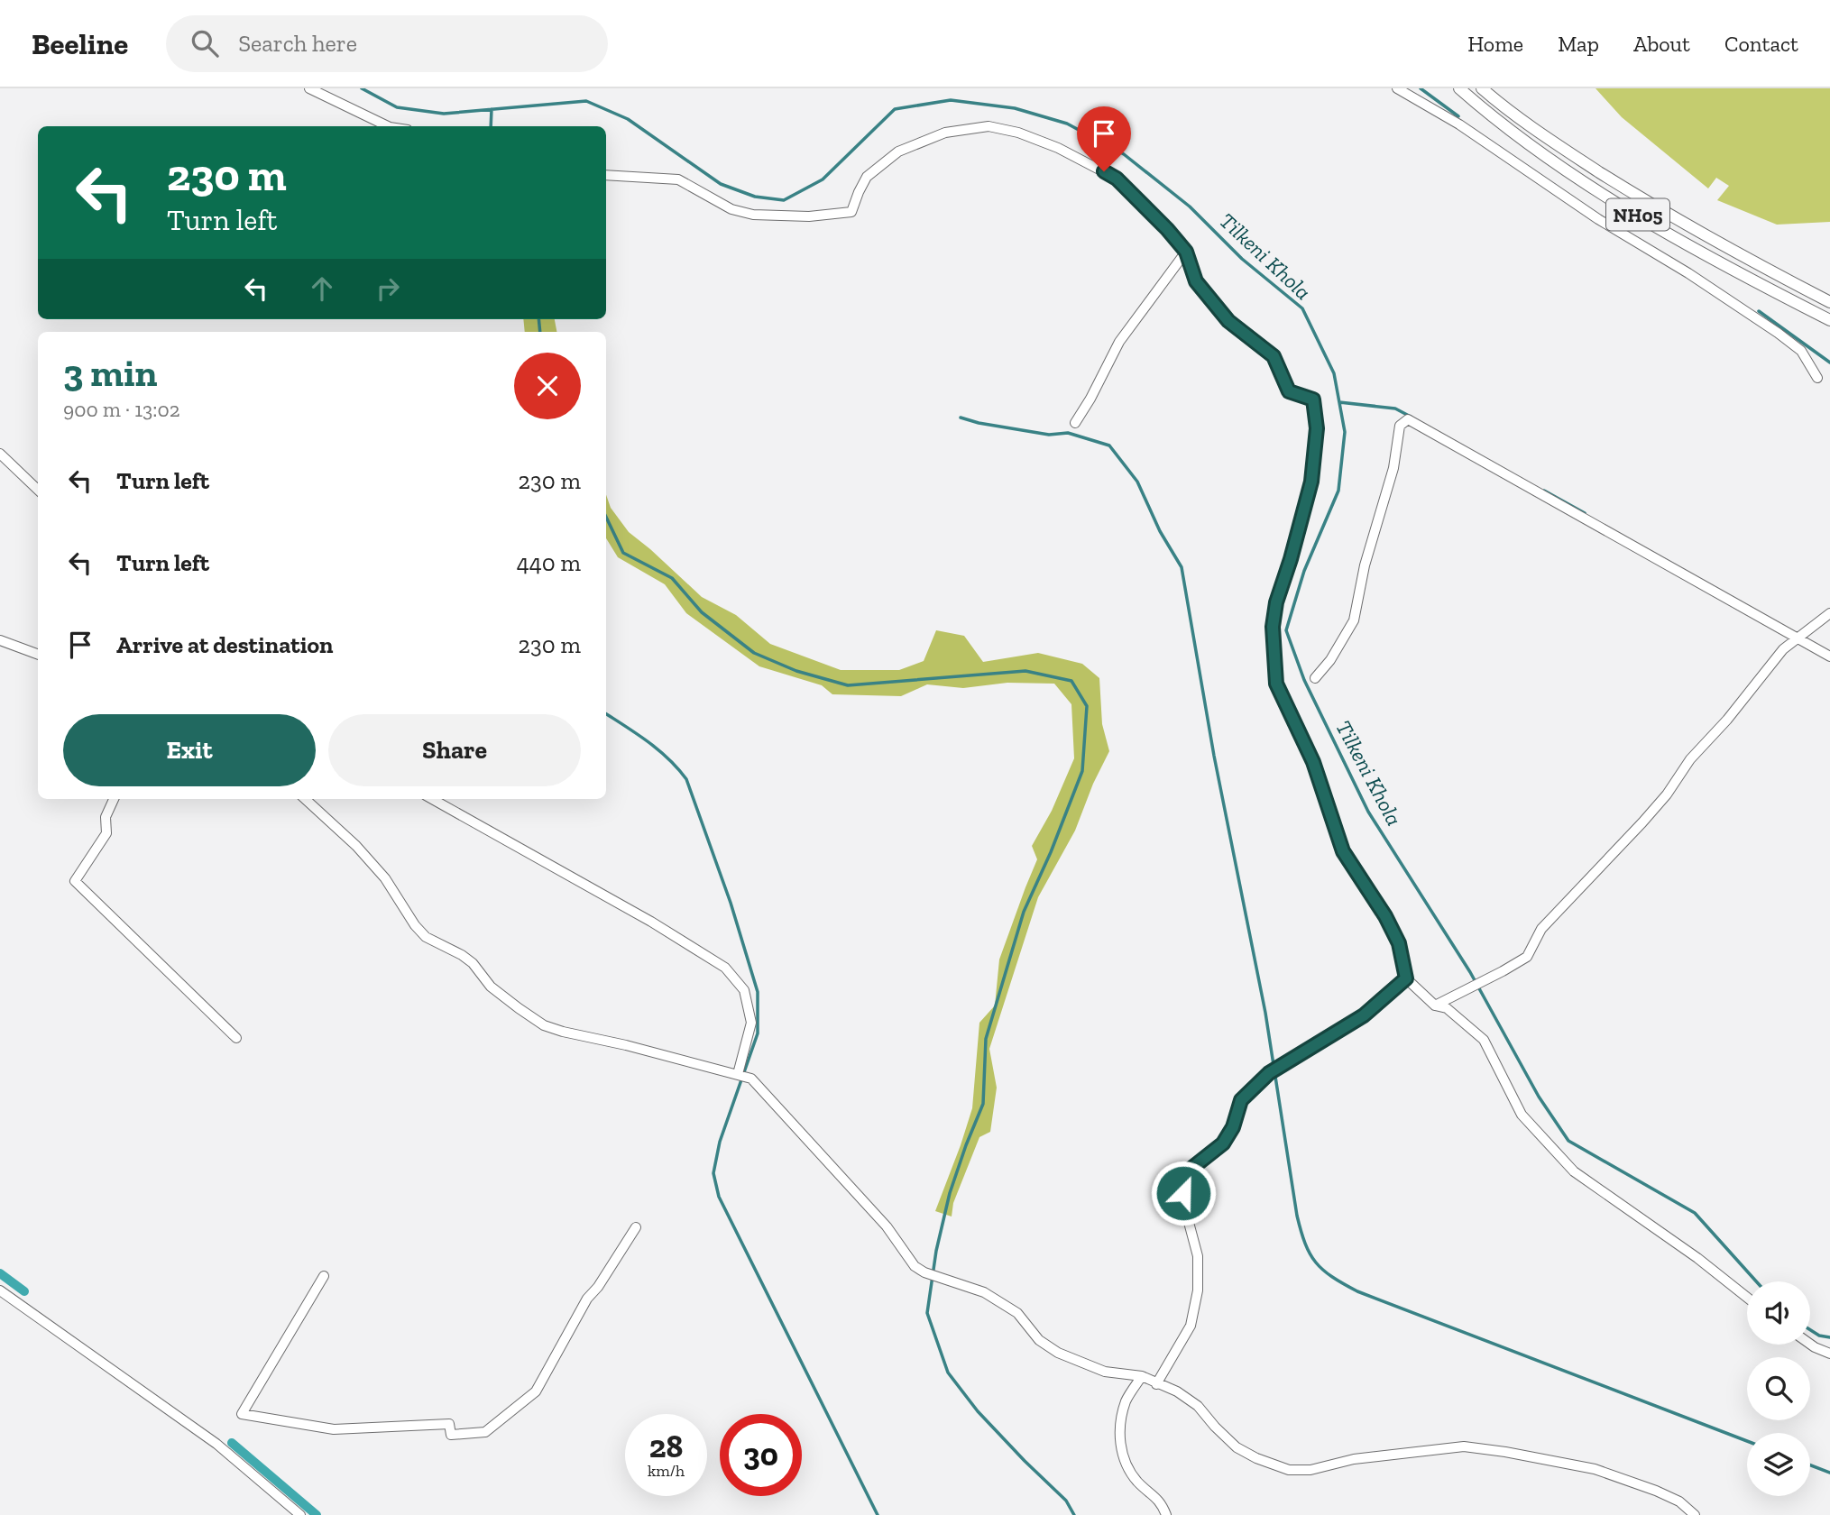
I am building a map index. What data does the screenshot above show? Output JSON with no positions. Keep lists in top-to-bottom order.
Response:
{
  "streets": {
    "main road": ["NH05"]
  },
  "water": ["Tilkeni Khola"],
  "page": {
    "header": "Beeline",
    "search": "Search here",
    "nav": [
      "Home",
      "Map",
      "About",
      "Contact"
    ],
    "turn": ["230 m", "Turn left"],
    "heading": ["3 min", "900 m · 13:02"],
    "list": [
      {
        "name": "Turn left",
        "value": "230 m"
      },
      {
        "name": "Turn left",
        "value": "440 m"
      },
      {
        "name": "Arrive at destination",
        "value": "230 m"
      }
    ],
    "buttons": ["Exit", "Share"],
    "speed": "28 km/h",
    "limit": "30"
  }
}
